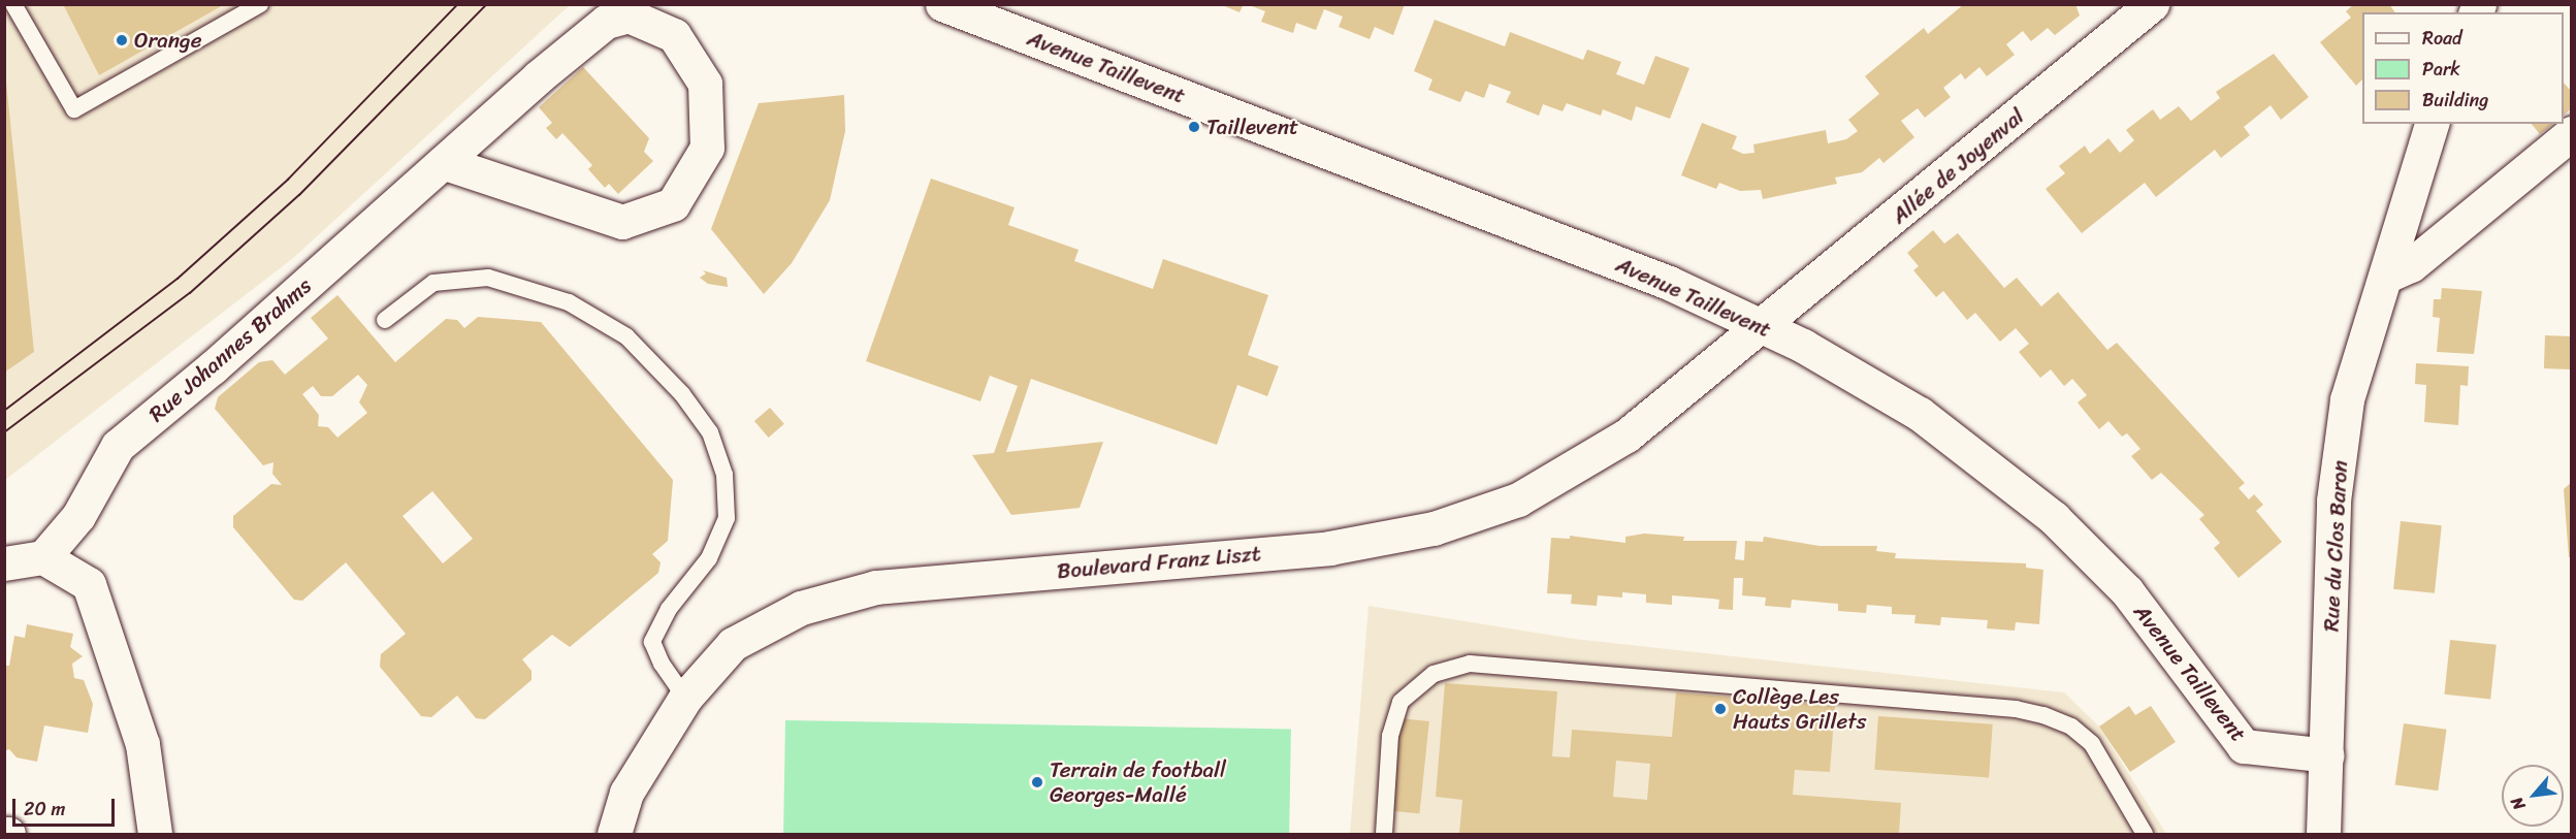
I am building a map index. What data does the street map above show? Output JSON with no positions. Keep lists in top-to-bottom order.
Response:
{
  "streets": {
    "street": [
      "Avenue Taillevent",
      "Allée de Joyenval",
      "Rue Johannes Brahms",
      "Rue du Clos Baron",
      "Boulevard Franz Liszt"
    ]
  },
  "crossings": [
    ["Avenue Taillevent", "Allée de Joyenval"],
    ["Avenue Taillevent", "Rue du Clos Baron"],
    ["Avenue Taillevent", "Boulevard Franz Liszt"],
    ["Allée de Joyenval", "Boulevard Franz Liszt"]
  ],
  "places": [
    "Orange",
    "Taillevent",
    "Collège Les Hauts Grillets",
    "Terrain de football Georges-Mallé"
  ],
  "legend": ["Road", "Park", "Building"],
  "scale_bar": "20 m",
  "north": "bottom left"
}
